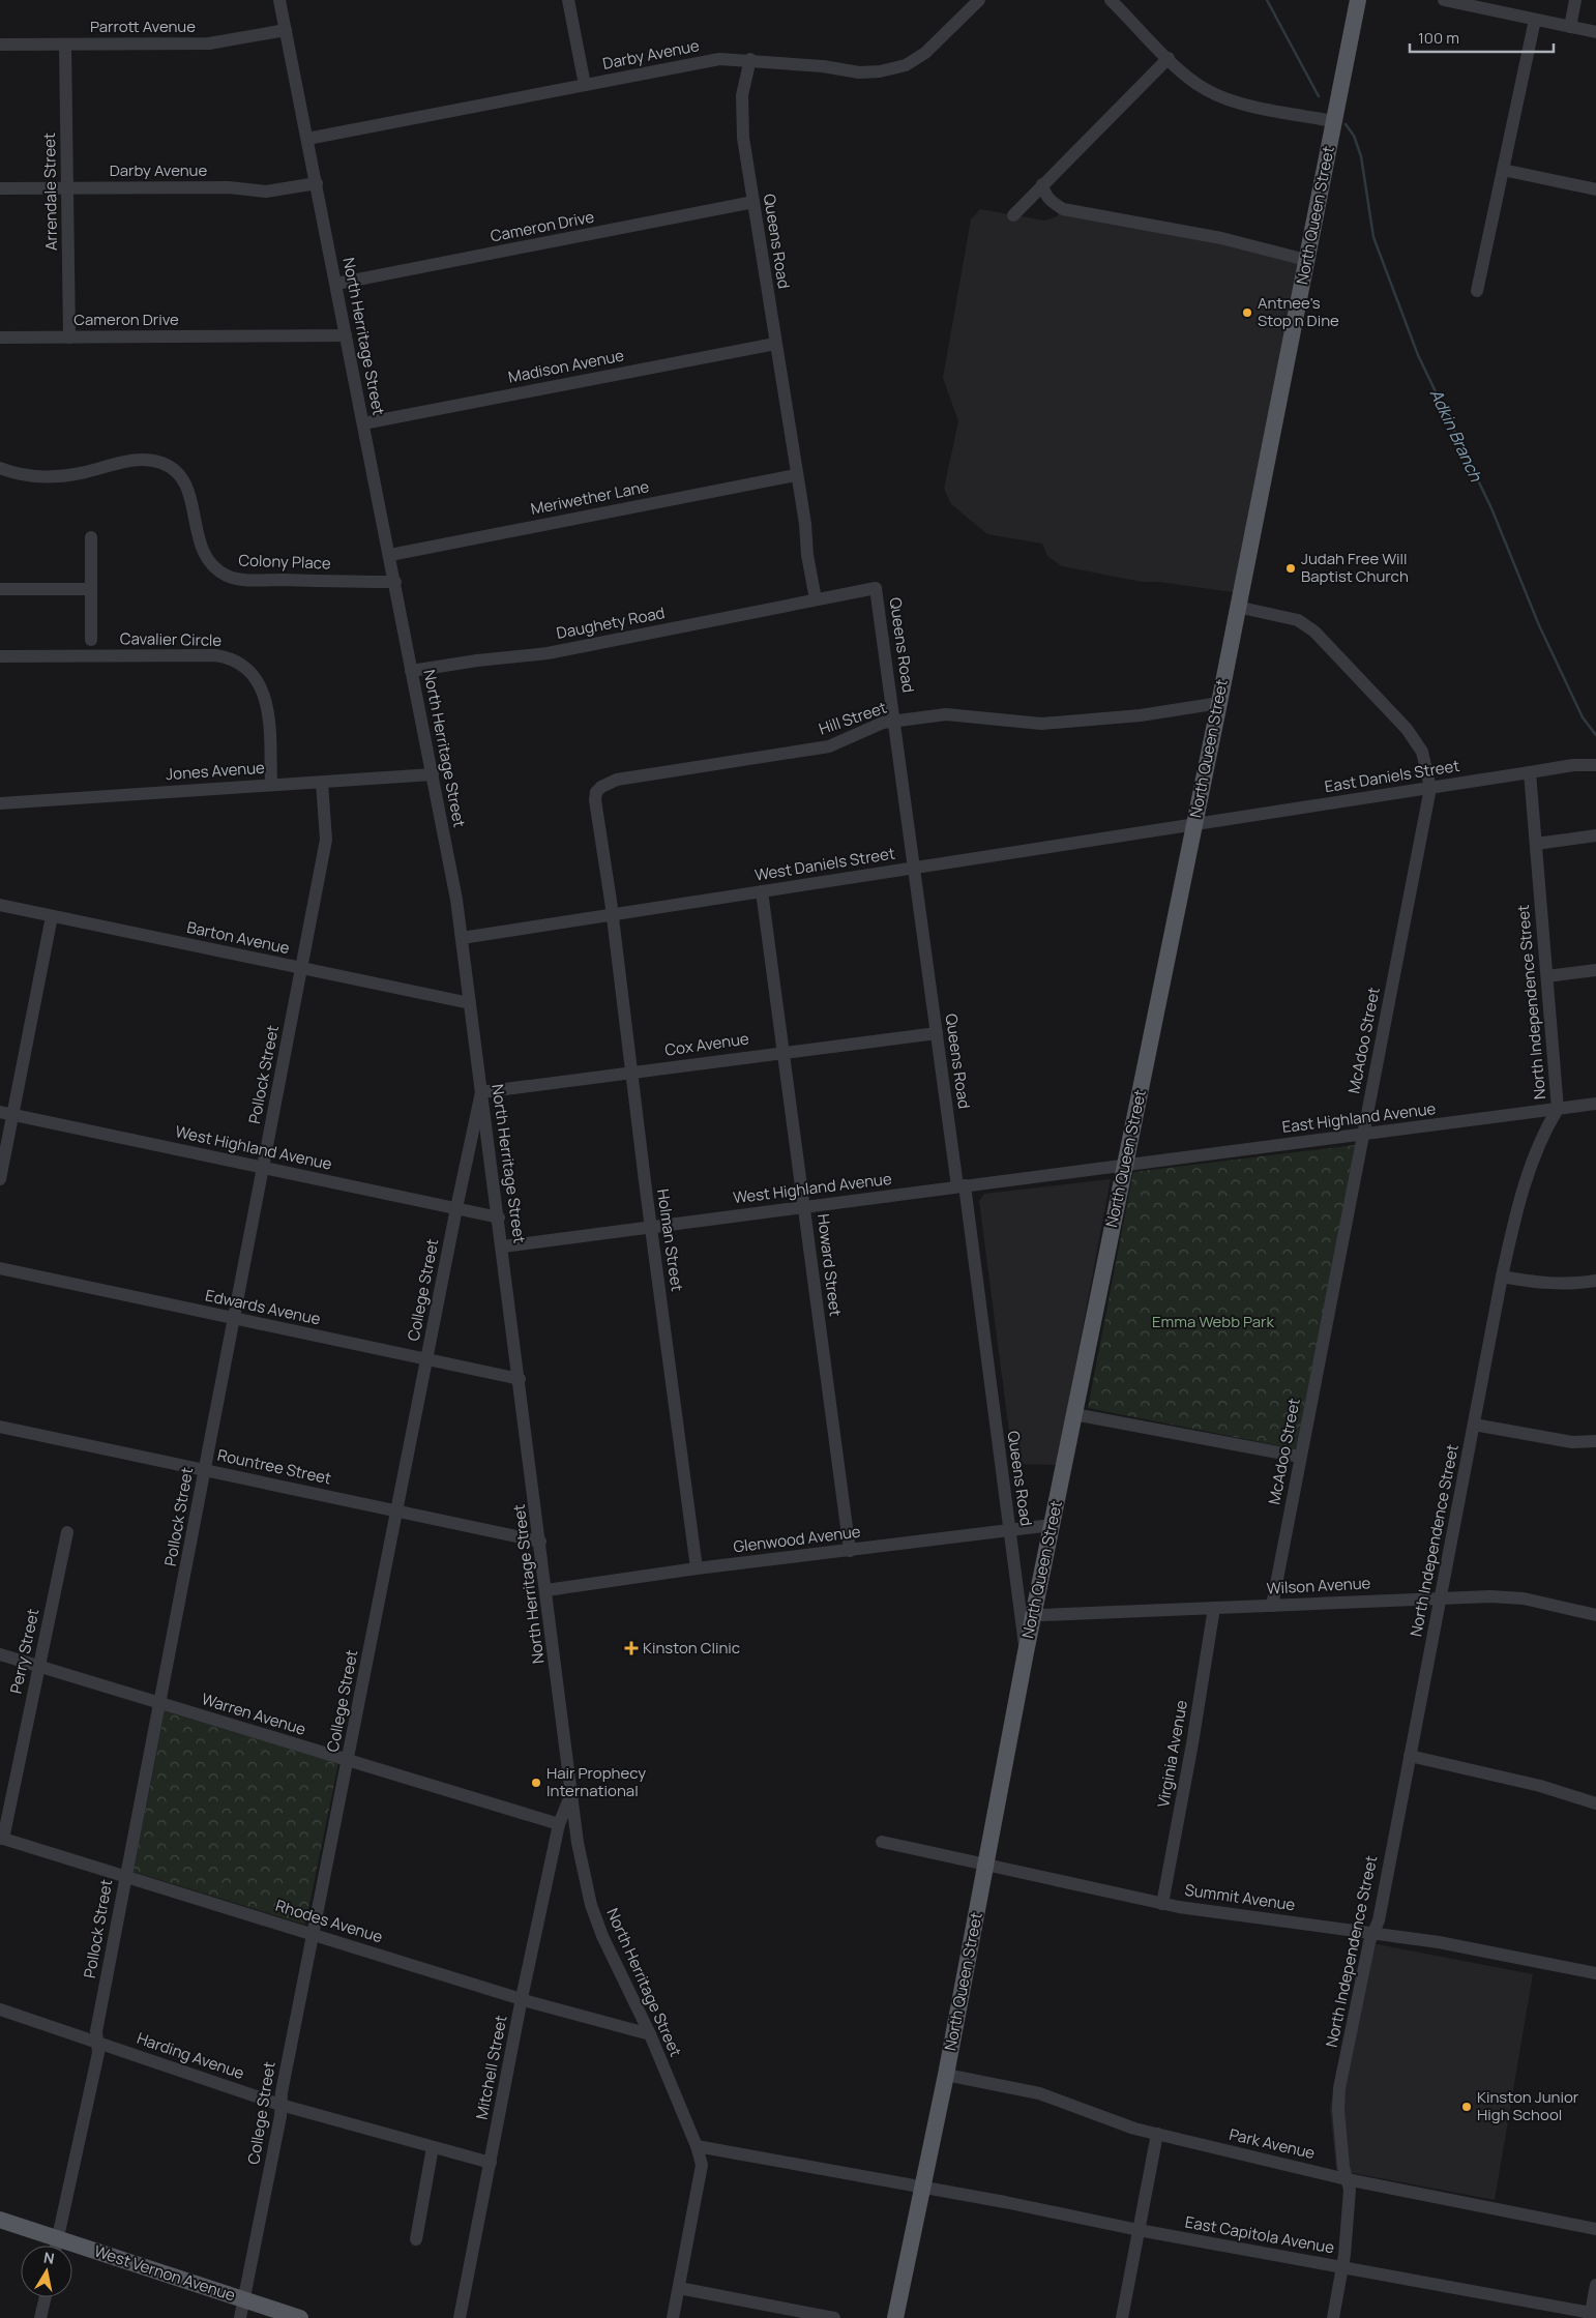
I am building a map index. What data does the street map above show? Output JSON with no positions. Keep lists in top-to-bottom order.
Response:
{
  "streets": {
    "main road": ["North Queen Street", "West Vernon Avenue"],
    "street": [
      "Parrott Avenue",
      "Darby Avenue",
      "Arrendale Street",
      "Cameron Drive",
      "Queens Road",
      "North Herritage Street",
      "Madison Avenue",
      "Meriwether Lane",
      "Colony Place",
      "Daughety Road",
      "Cavalier Circle",
      "Hill Street",
      "Jones Avenue",
      "East Daniels Street",
      "West Daniels Street",
      "Barton Avenue",
      "North Independence Street",
      "McAdoo Street",
      "Cox Avenue",
      "Pollock Street",
      "East Highland Avenue",
      "West Highland Avenue",
      "Holman Street",
      "Howard Street",
      "College Street",
      "Edwards Avenue",
      "Rountree Street",
      "Glenwood Avenue",
      "Wilson Avenue",
      "Perry Street",
      "Warren Avenue",
      "Virginia Avenue",
      "Summit Avenue",
      "Rhodes Avenue",
      "Harding Avenue",
      "Mitchell Street",
      "Park Avenue",
      "East Capitola Avenue"
    ]
  },
  "crossings": [
    ["Parrott Avenue", "Arrendale Street"],
    ["Parrott Avenue", "North Herritage Street"],
    ["Darby Avenue", "Arrendale Street"],
    ["Darby Avenue", "Queens Road"],
    ["Darby Avenue", "North Herritage Street"],
    ["Arrendale Street", "Cameron Drive"],
    ["North Queen Street", "Queens Road"],
    ["North Queen Street", "Hill Street"],
    ["North Queen Street", "East Daniels Street"],
    ["North Queen Street", "West Daniels Street"],
    ["North Queen Street", "McAdoo Street"],
    ["North Queen Street", "East Highland Avenue"],
    ["North Queen Street", "West Highland Avenue"],
    ["North Queen Street", "Glenwood Avenue"],
    ["North Queen Street", "Summit Avenue"],
    ["North Queen Street", "Park Avenue"],
    ["North Queen Street", "East Capitola Avenue"],
    ["Cameron Drive", "Queens Road"],
    ["Cameron Drive", "North Herritage Street"],
    ["Queens Road", "Madison Avenue"],
    ["Queens Road", "Meriwether Lane"],
    ["Queens Road", "Daughety Road"],
    ["Queens Road", "Hill Street"],
    ["Queens Road", "West Daniels Street"],
    ["Queens Road", "Cox Avenue"],
    ["Queens Road", "West Highland Avenue"],
    ["Queens Road", "Glenwood Avenue"],
    ["North Herritage Street", "Madison Avenue"],
    ["North Herritage Street", "Meriwether Lane"],
    ["North Herritage Street", "Colony Place"],
    ["North Herritage Street", "Daughety Road"],
    ["North Herritage Street", "Jones Avenue"],
    ["North Herritage Street", "West Daniels Street"],
    ["North Herritage Street", "Barton Avenue"],
    ["North Herritage Street", "Cox Avenue"],
    ["North Herritage Street", "West Highland Avenue"],
    ["North Herritage Street", "College Street"],
    ["North Herritage Street", "Edwards Avenue"],
    ["North Herritage Street", "Rountree Street"],
    ["North Herritage Street", "Glenwood Avenue"],
    ["North Herritage Street", "Rhodes Avenue"],
    ["North Herritage Street", "East Capitola Avenue"],
    ["Cavalier Circle", "Jones Avenue"],
    ["Hill Street", "West Daniels Street"],
    ["Hill Street", "Holman Street"],
    ["Jones Avenue", "Pollock Street"],
    ["East Daniels Street", "West Daniels Street"],
    ["East Daniels Street", "North Independence Street"],
    ["East Daniels Street", "McAdoo Street"],
    ["West Daniels Street", "Holman Street"],
    ["West Daniels Street", "Howard Street"],
    ["Barton Avenue", "Pollock Street"],
    ["North Independence Street", "East Highland Avenue"],
    ["North Independence Street", "Wilson Avenue"],
    ["North Independence Street", "Summit Avenue"],
    ["North Independence Street", "Park Avenue"],
    ["North Independence Street", "East Capitola Avenue"],
    ["McAdoo Street", "East Highland Avenue"],
    ["McAdoo Street", "Wilson Avenue"],
    ["Cox Avenue", "Holman Street"],
    ["Cox Avenue", "Howard Street"],
    ["Cox Avenue", "College Street"],
    ["Pollock Street", "West Highland Avenue"],
    ["Pollock Street", "Edwards Avenue"],
    ["Pollock Street", "Rountree Street"],
    ["Pollock Street", "Warren Avenue"],
    ["Pollock Street", "Rhodes Avenue"],
    ["Pollock Street", "Harding Avenue"],
    ["Pollock Street", "West Vernon Avenue"],
    ["East Highland Avenue", "West Highland Avenue"],
    ["West Highland Avenue", "Holman Street"],
    ["West Highland Avenue", "Howard Street"],
    ["West Highland Avenue", "College Street"],
    ["Holman Street", "Glenwood Avenue"],
    ["Howard Street", "Glenwood Avenue"],
    ["College Street", "Edwards Avenue"],
    ["College Street", "Rountree Street"],
    ["College Street", "Warren Avenue"],
    ["College Street", "Rhodes Avenue"],
    ["College Street", "Harding Avenue"],
    ["College Street", "West Vernon Avenue"],
    ["Wilson Avenue", "Virginia Avenue"],
    ["Perry Street", "Warren Avenue"],
    ["Perry Street", "Rhodes Avenue"],
    ["Warren Avenue", "Mitchell Street"],
    ["Virginia Avenue", "Summit Avenue"],
    ["Rhodes Avenue", "Mitchell Street"],
    ["Harding Avenue", "Mitchell Street"]
  ],
  "water": ["Adkin Branch"],
  "parks": ["Emma Webb Park"],
  "places": {
    "other": [
      "Antnee's Stop n Dine",
      "Judah Free Will Baptist Church",
      "Hair Prophecy International",
      "Kinston Junior High School"
    ],
    "health": ["Kinston Clinic"]
  },
  "scale_bar": "100 m",
  "north": "top"
}
